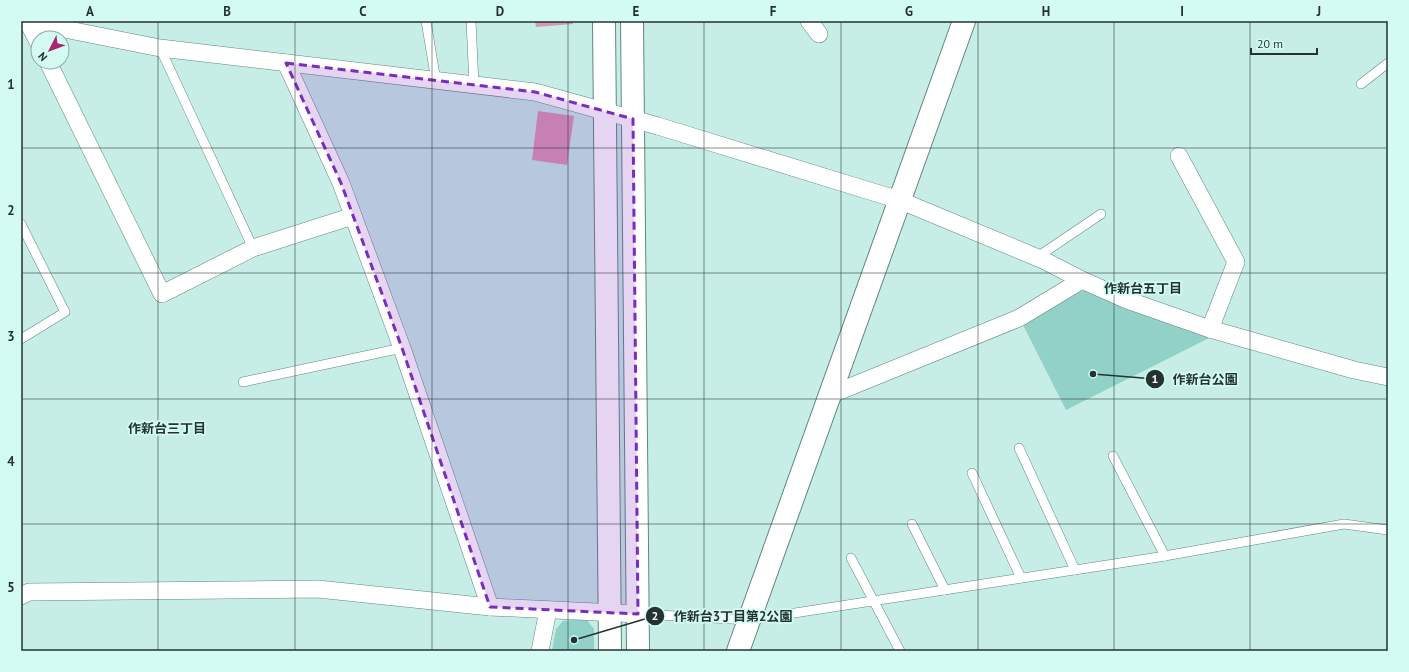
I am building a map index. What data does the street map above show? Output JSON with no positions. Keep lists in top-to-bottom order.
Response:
{
  "districts": ["作新台五丁目", "作新台三丁目"],
  "places": ["作新台公園", "作新台3丁目第2公園"],
  "scale_bar": "20 m",
  "north": "bottom left",
  "grid": {
    "columns": [
      "A",
      "B",
      "C",
      "D",
      "E",
      "F",
      "G",
      "H",
      "I",
      "J"
    ],
    "rows": [
      "1",
      "2",
      "3",
      "4",
      "5"
    ]
  }
}
